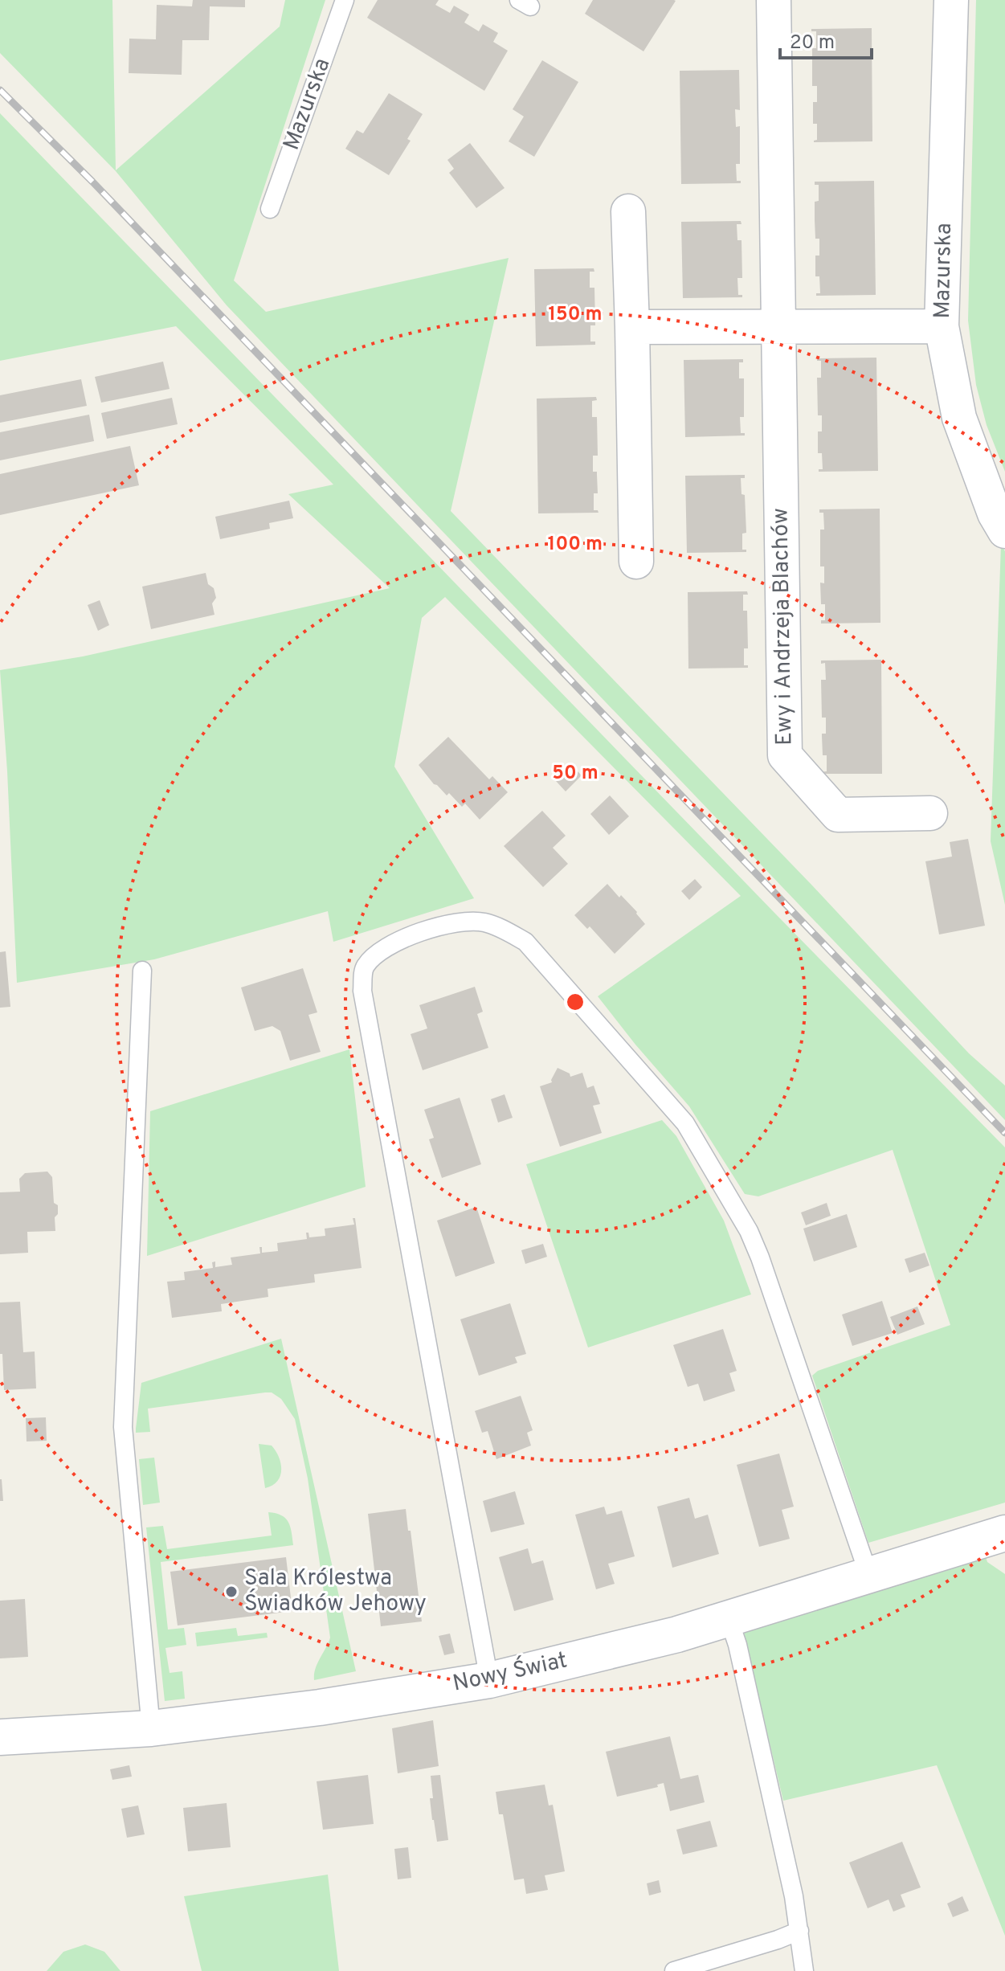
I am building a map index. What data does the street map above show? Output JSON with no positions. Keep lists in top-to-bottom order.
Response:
{
  "streets": {
    "street": ["Mazurska", "Ewy i Andrzeja Blachów", "Nowy Świat"]
  },
  "places": ["Sala Królestwa Świadków Jehowy"],
  "scale_bar": "20 m",
  "rings": ["150 m", "100 m", "50 m"]
}
